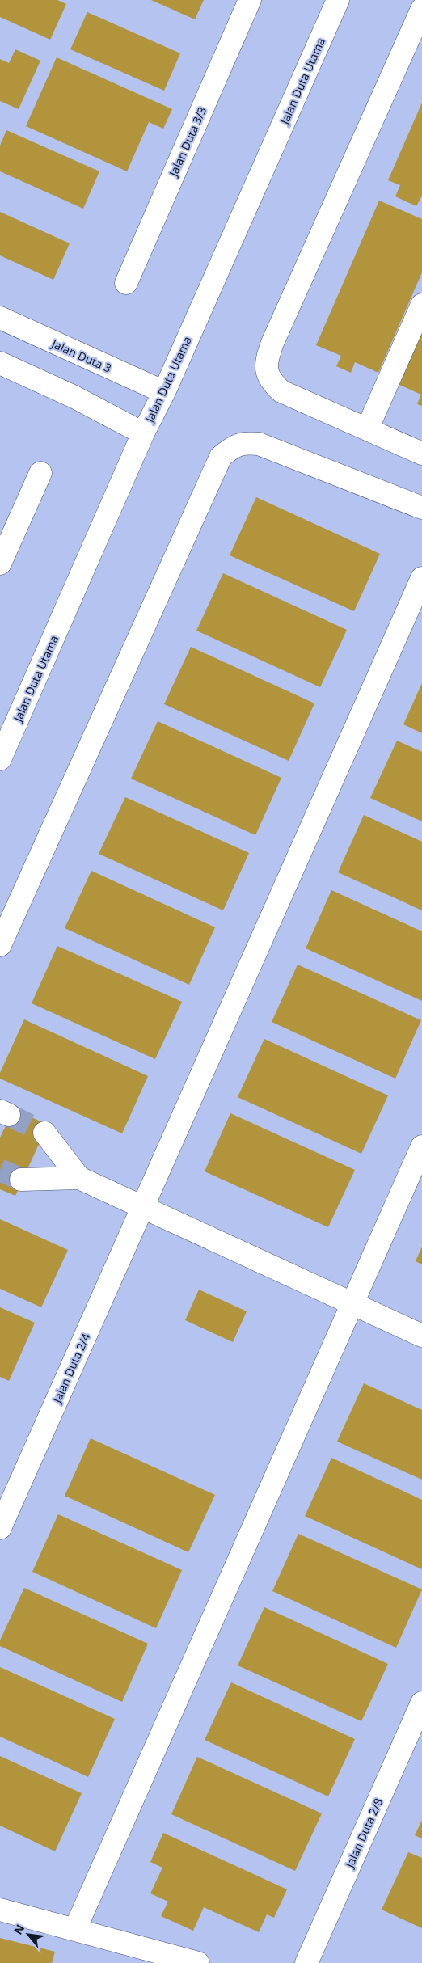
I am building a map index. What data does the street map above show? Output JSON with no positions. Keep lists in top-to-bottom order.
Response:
{
  "streets": {
    "street": [
      "Jalan Duta Utama",
      "Jalan Duta 3/3",
      "Jalan Duta 3",
      "Jalan Duta 2/4",
      "Jalan Duta 2/8"
    ]
  },
  "crossings": [
    ["Jalan Duta Utama", "Jalan Duta 3"]
  ],
  "north": "top left"
}
